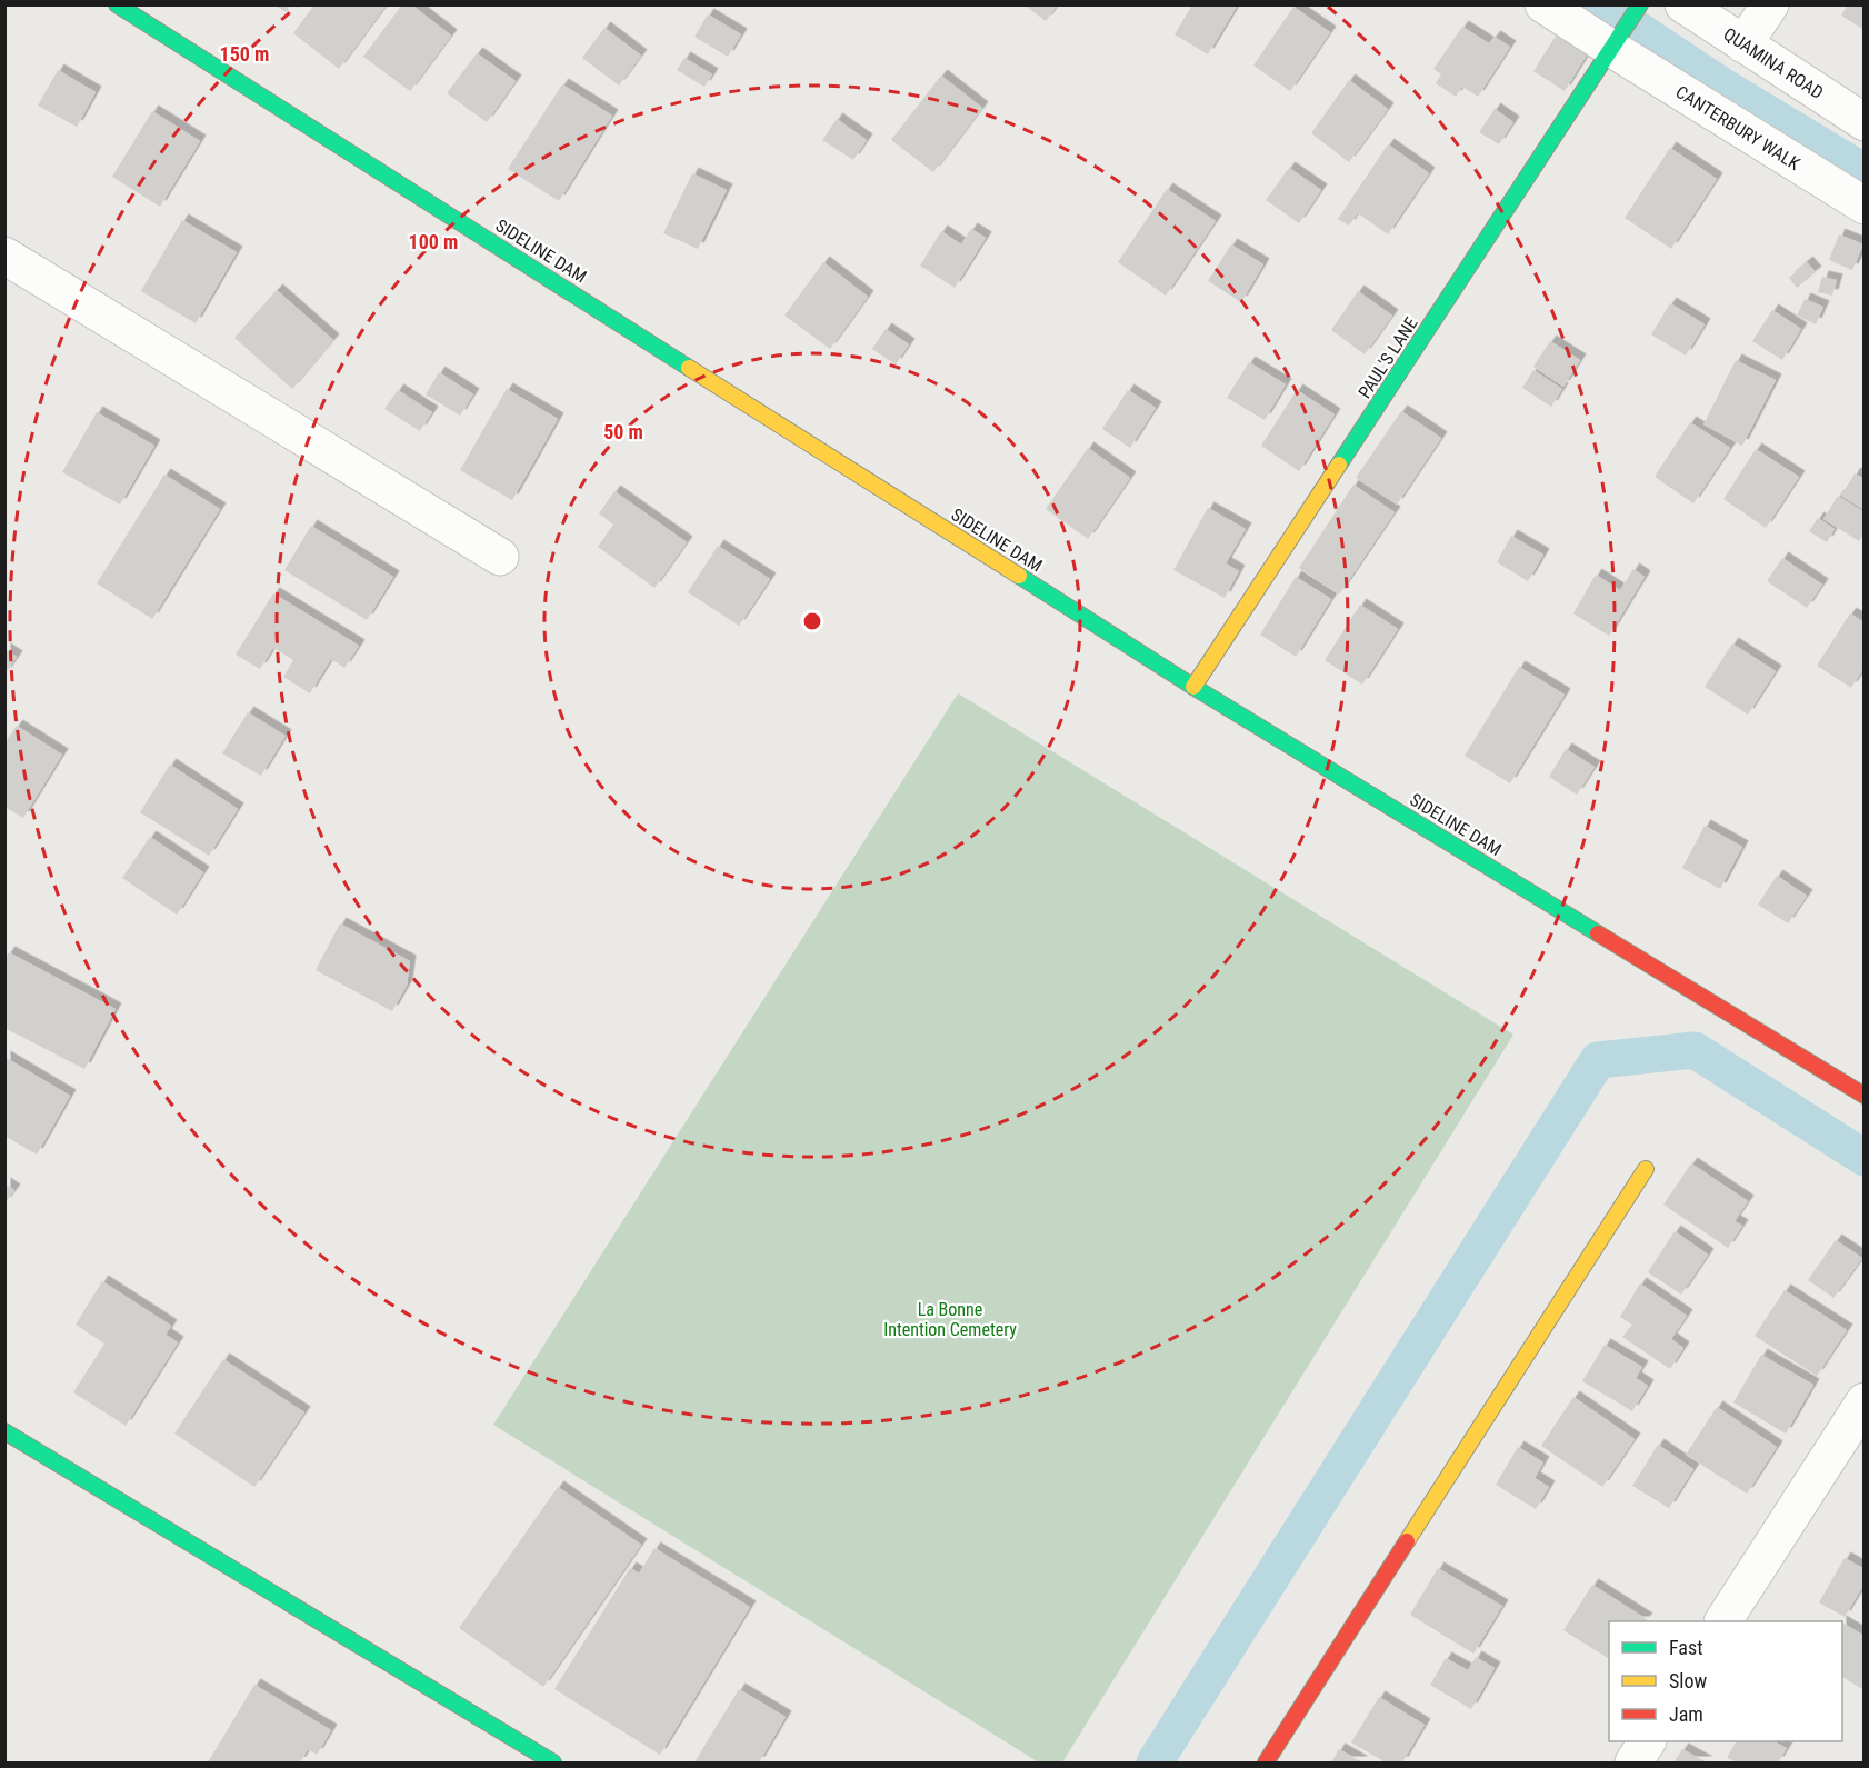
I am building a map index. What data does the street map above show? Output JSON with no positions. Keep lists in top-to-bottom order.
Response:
{
  "streets": {
    "street": [
      "QUAMINA ROAD",
      "CANTERBURY WALK",
      "SIDELINE DAM",
      "PAUL'S LANE"
    ]
  },
  "crossings": [
    ["CANTERBURY WALK", "PAUL'S LANE"],
    ["SIDELINE DAM", "PAUL'S LANE"]
  ],
  "parks": ["La Bonne Intention Cemetery"],
  "legend": ["Fast", "Slow", "Jam"],
  "rings": ["150 m", "100 m", "50 m"]
}
